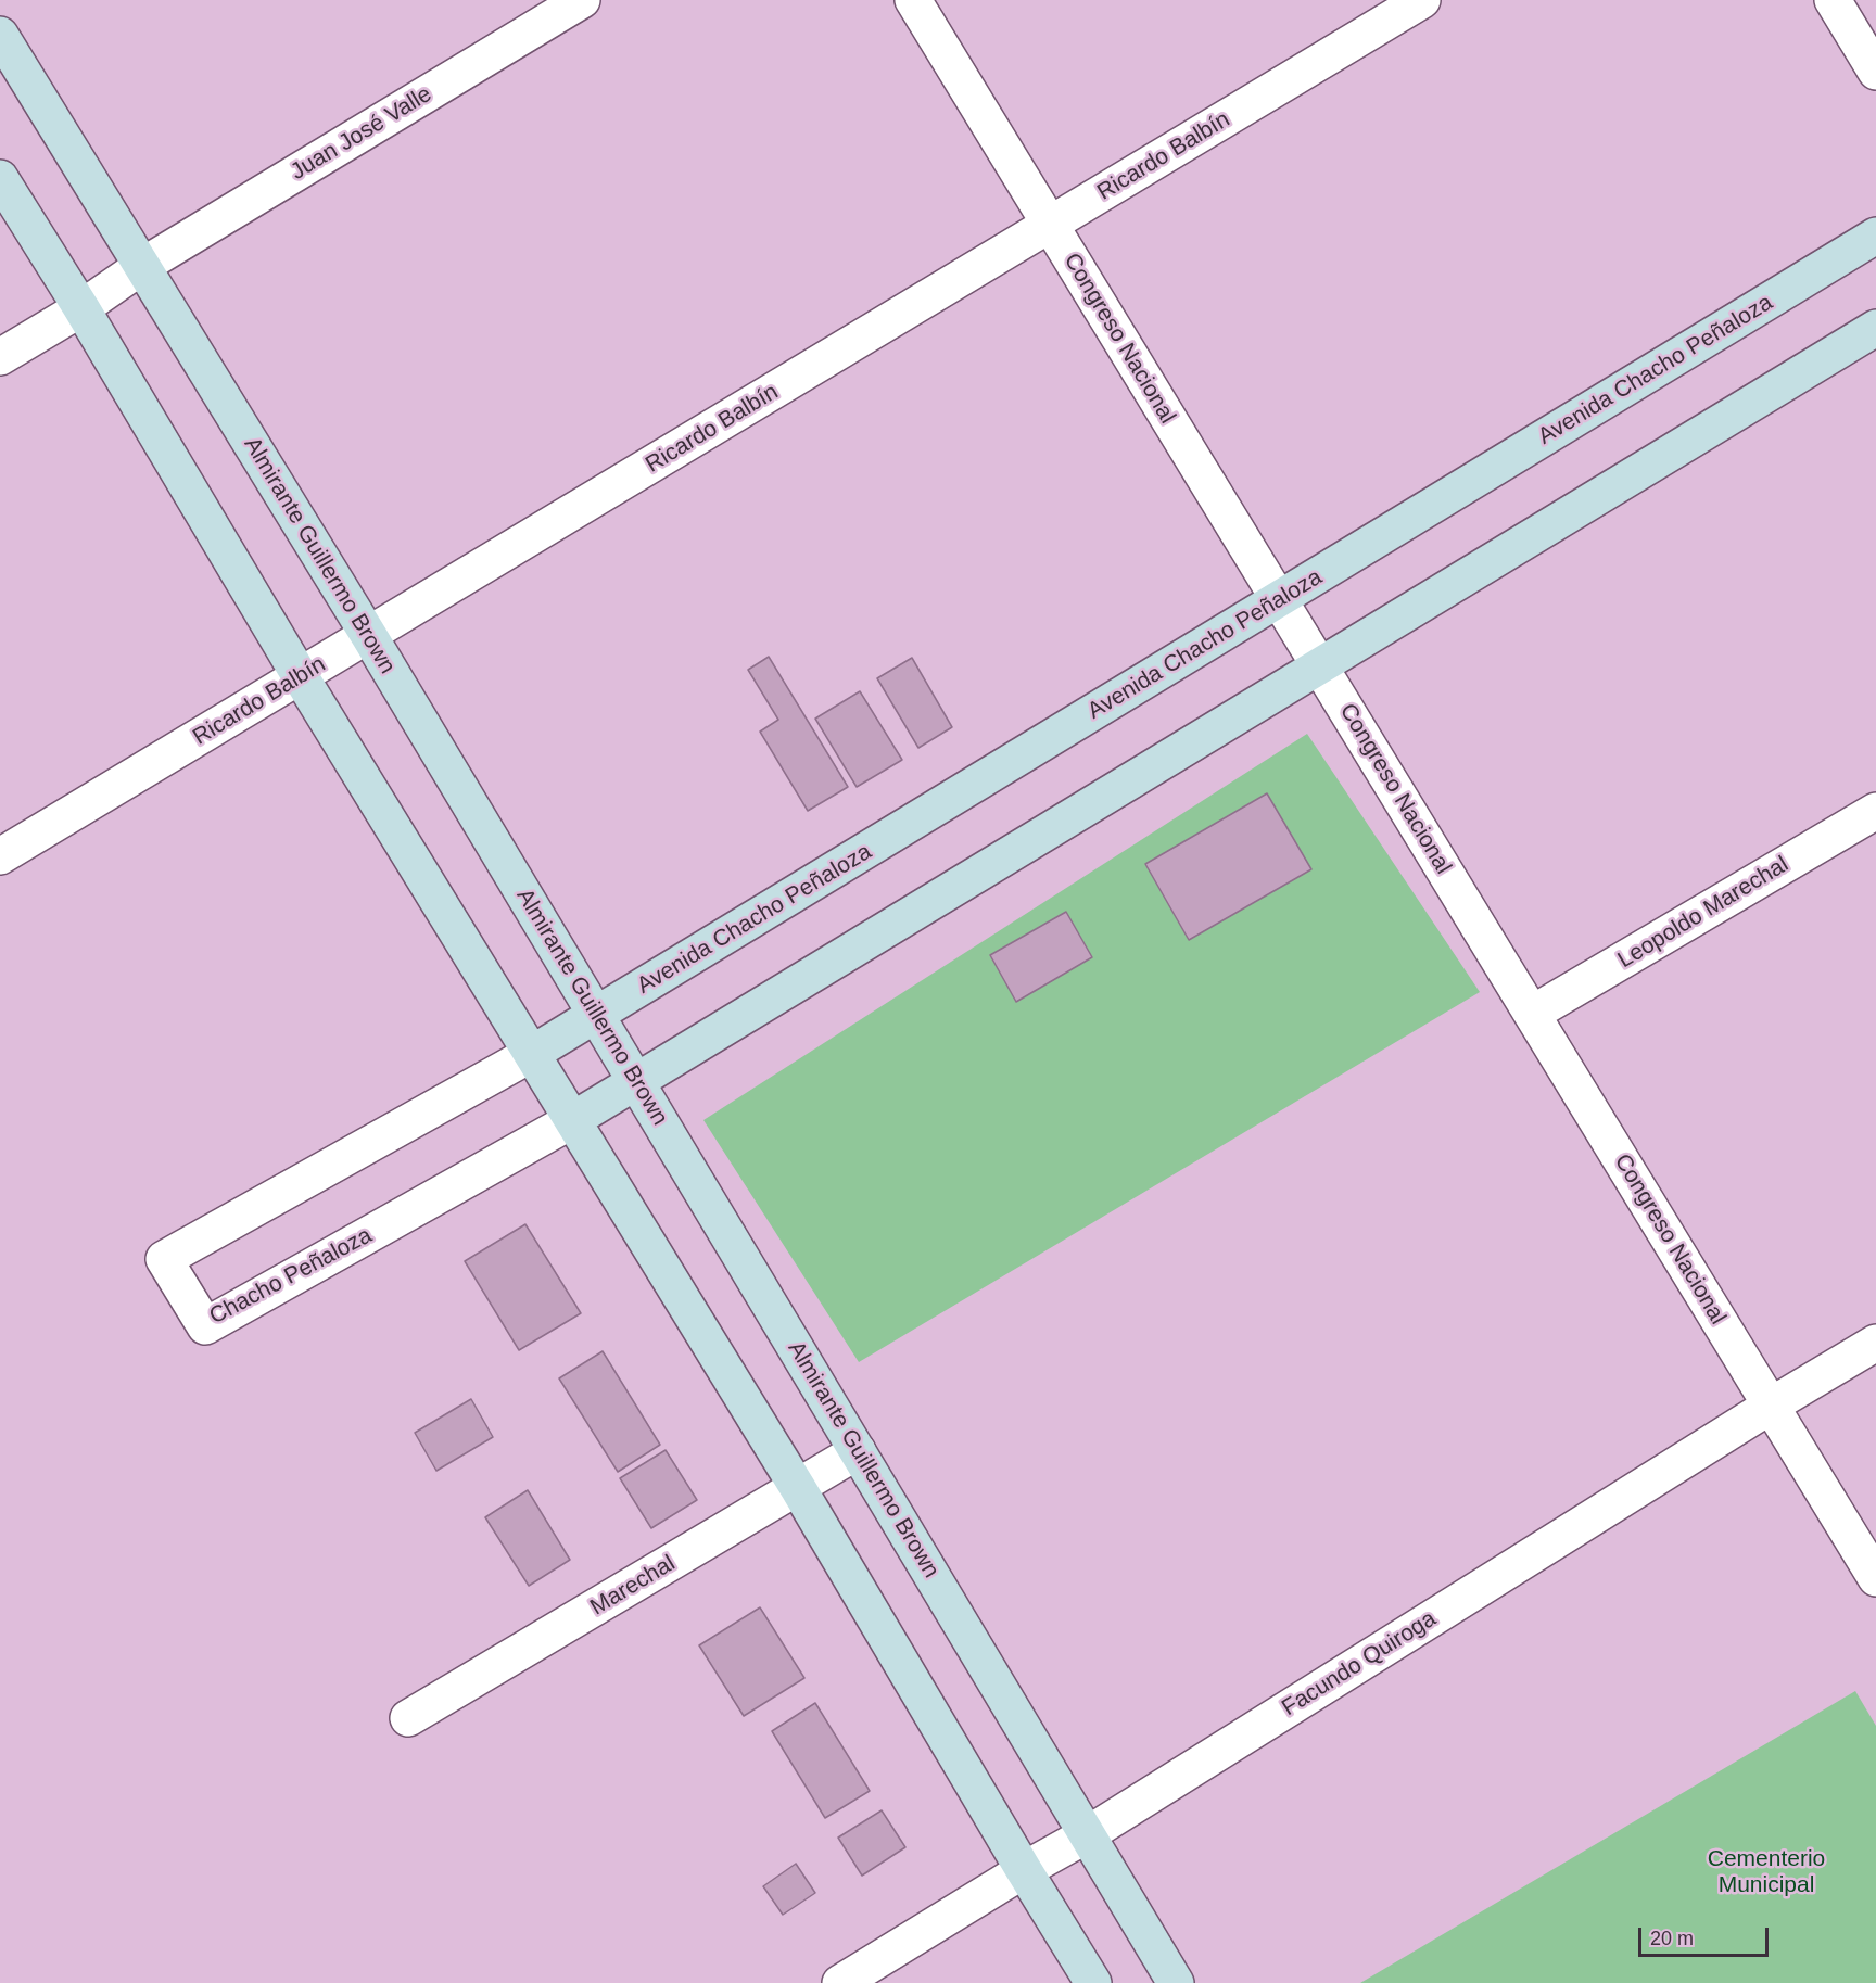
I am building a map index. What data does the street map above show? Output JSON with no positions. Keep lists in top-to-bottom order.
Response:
{
  "streets": {
    "main road": ["Avenida Chacho Peñaloza", "Almirante Guillermo Brown"],
    "street": [
      "Juan José Valle",
      "Ricardo Balbín",
      "Congreso Nacional",
      "Leopoldo Marechal",
      "Chacho Peñaloza",
      "Marechal",
      "Facundo Quiroga"
    ]
  },
  "crossings": [
    ["Juan José Valle", "Almirante Guillermo Brown"],
    ["Ricardo Balbín", "Congreso Nacional"],
    ["Ricardo Balbín", "Almirante Guillermo Brown"],
    ["Congreso Nacional", "Avenida Chacho Peñaloza"],
    ["Congreso Nacional", "Leopoldo Marechal"],
    ["Congreso Nacional", "Facundo Quiroga"],
    ["Avenida Chacho Peñaloza", "Almirante Guillermo Brown"],
    ["Avenida Chacho Peñaloza", "Chacho Peñaloza"],
    ["Almirante Guillermo Brown", "Marechal"],
    ["Almirante Guillermo Brown", "Facundo Quiroga"]
  ],
  "parks": ["Cementerio Municipal"],
  "scale_bar": "20 m"
}
